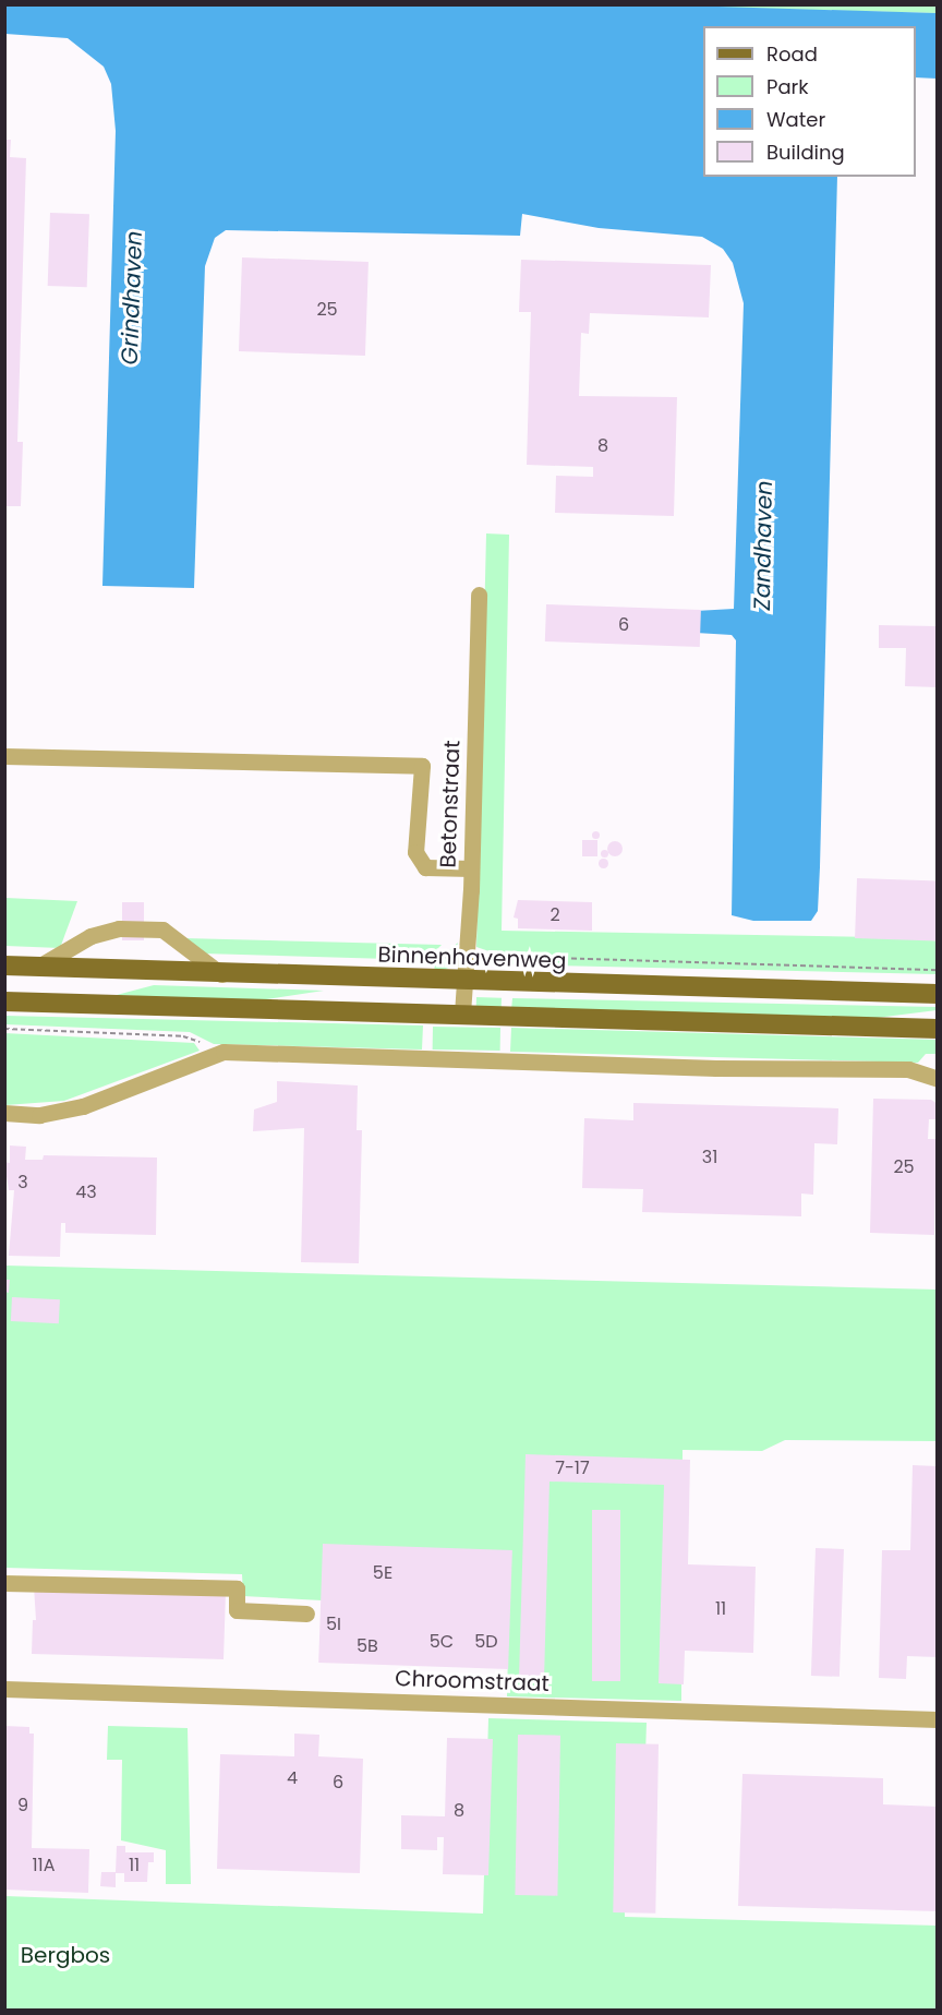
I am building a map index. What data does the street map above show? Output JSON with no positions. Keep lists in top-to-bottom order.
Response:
{
  "streets": {
    "main road": ["Binnenhavenweg"],
    "street": ["Betonstraat", "Chroomstraat"]
  },
  "crossings": [
    ["Betonstraat", "Binnenhavenweg"]
  ],
  "water": ["Grindhaven", "Zandhaven"],
  "parks": ["Bergbos"],
  "house_numbers": [
    "25",
    "8",
    "6",
    "2",
    "31",
    "25",
    "3",
    "43",
    "7-17",
    "5E",
    "11",
    "5I",
    "5C",
    "5D",
    "5B",
    "4",
    "6",
    "9",
    "8",
    "11A",
    "11"
  ],
  "legend": [
    "Road",
    "Park",
    "Water",
    "Building"
  ]
}
